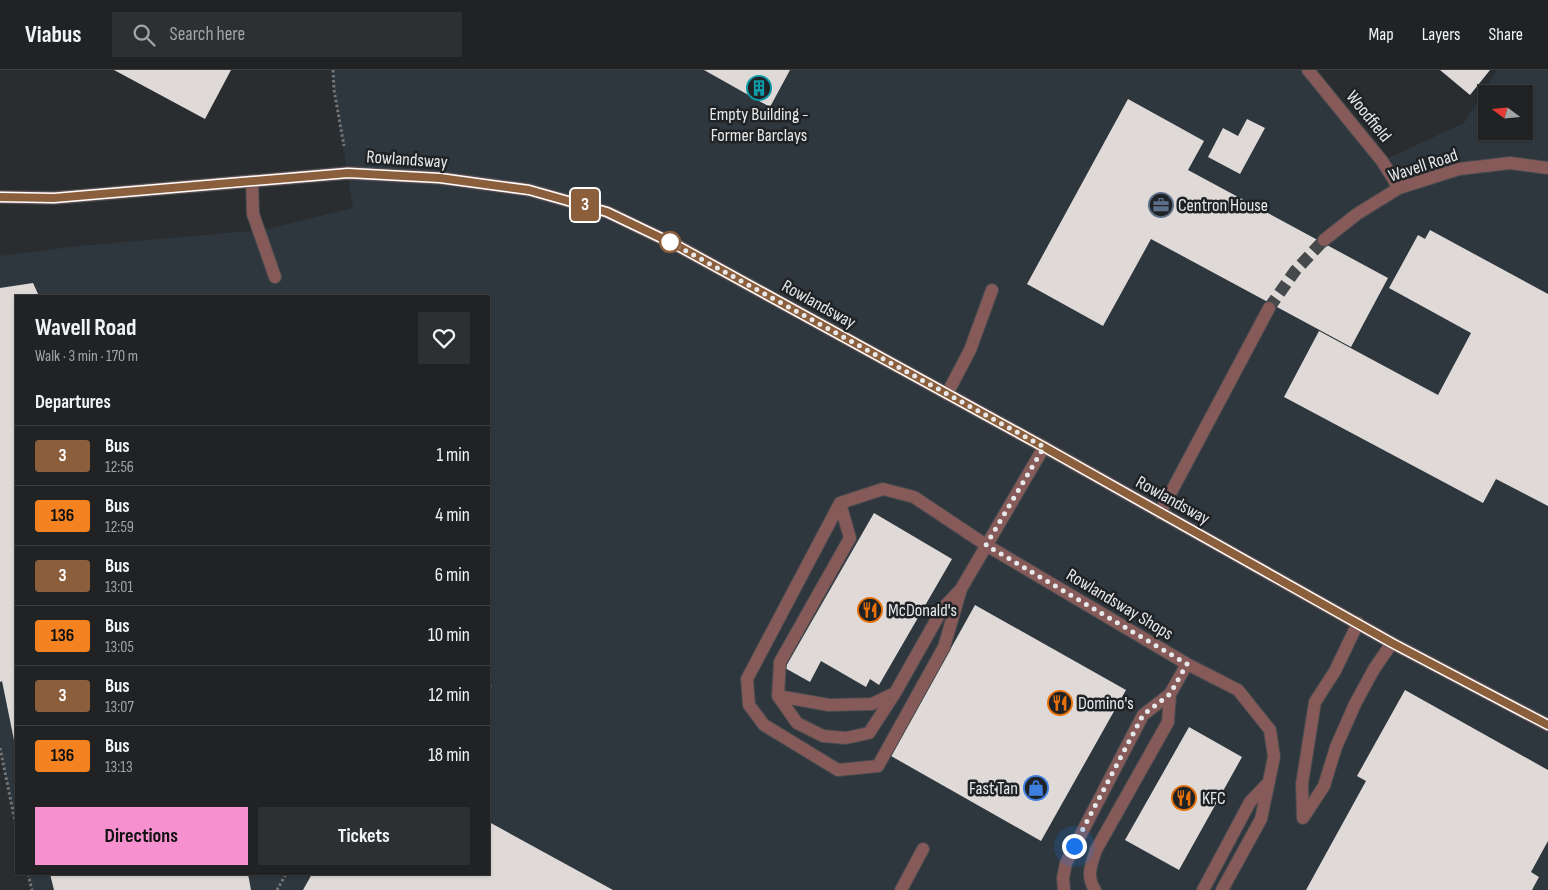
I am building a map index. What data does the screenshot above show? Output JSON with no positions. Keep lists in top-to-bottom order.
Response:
{
  "streets": {
    "street": [
      "Woodfield",
      "Rowlandsway",
      "Wavell Road",
      "Rowlandsway Shops"
    ]
  },
  "crossings": [
    ["Woodfield", "Wavell Road"]
  ],
  "places": {
    "building": ["Empty Building - Former Barclays"],
    "office": ["Centron House"],
    "restaurant": ["McDonald's", "Domino's", "KFC"],
    "shop": ["Fast Tan"]
  },
  "lines": ["bus line 3"],
  "north": "left",
  "page": {
    "header": "Viabus",
    "search": "Search here",
    "nav": ["Map", "Layers", "Share"],
    "on_map": "3",
    "heading": [
      ["Wavell Road", "Walk · 3 min · 170 m"],
      "Departures"
    ],
    "list": [
      {
        "mark": "3",
        "name": "Bus",
        "note": "12:56",
        "value": "1 min"
      },
      {
        "mark": "136",
        "name": "Bus",
        "note": "12:59",
        "value": "4 min"
      },
      {
        "mark": "3",
        "name": "Bus",
        "note": "13:01",
        "value": "6 min"
      },
      {
        "mark": "136",
        "name": "Bus",
        "note": "13:05",
        "value": "10 min"
      },
      {
        "mark": "3",
        "name": "Bus",
        "note": "13:07",
        "value": "12 min"
      },
      {
        "mark": "136",
        "name": "Bus",
        "note": "13:13",
        "value": "18 min"
      }
    ],
    "buttons": ["Directions", "Tickets"]
  }
}
